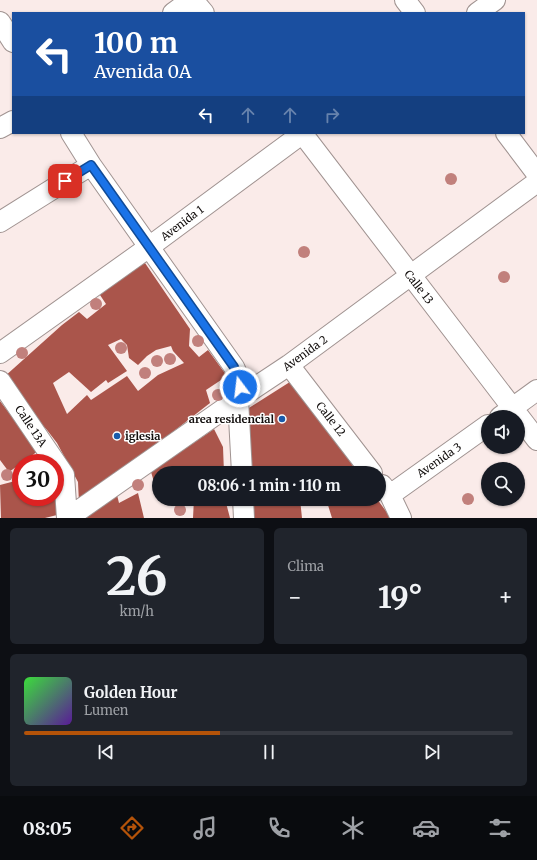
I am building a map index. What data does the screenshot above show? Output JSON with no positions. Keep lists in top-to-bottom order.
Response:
{
  "streets": {
    "street": [
      "Avenida 1",
      "Calle 13",
      "Avenida 2",
      "Calle 12",
      "Calle 13A",
      "Avenida 3"
    ]
  },
  "crossings": [
    ["Calle 13", "Avenida 2"],
    ["Avenida 2", "Calle 12"],
    ["Avenida 2", "Calle 13A"]
  ],
  "places": ["area residencial", "iglesia"],
  "page": {
    "turn": ["100 m", "Avenida 0A"],
    "limit": "30",
    "trip": "08:06 · 1 min · 110 m",
    "tile": [
      ["26", "km/h"],
      "Clima"
    ],
    "heat": ["−", "19°", "+"],
    "song": ["Golden Hour", "Lumen"],
    "tabs": "08:05"
  }
}
